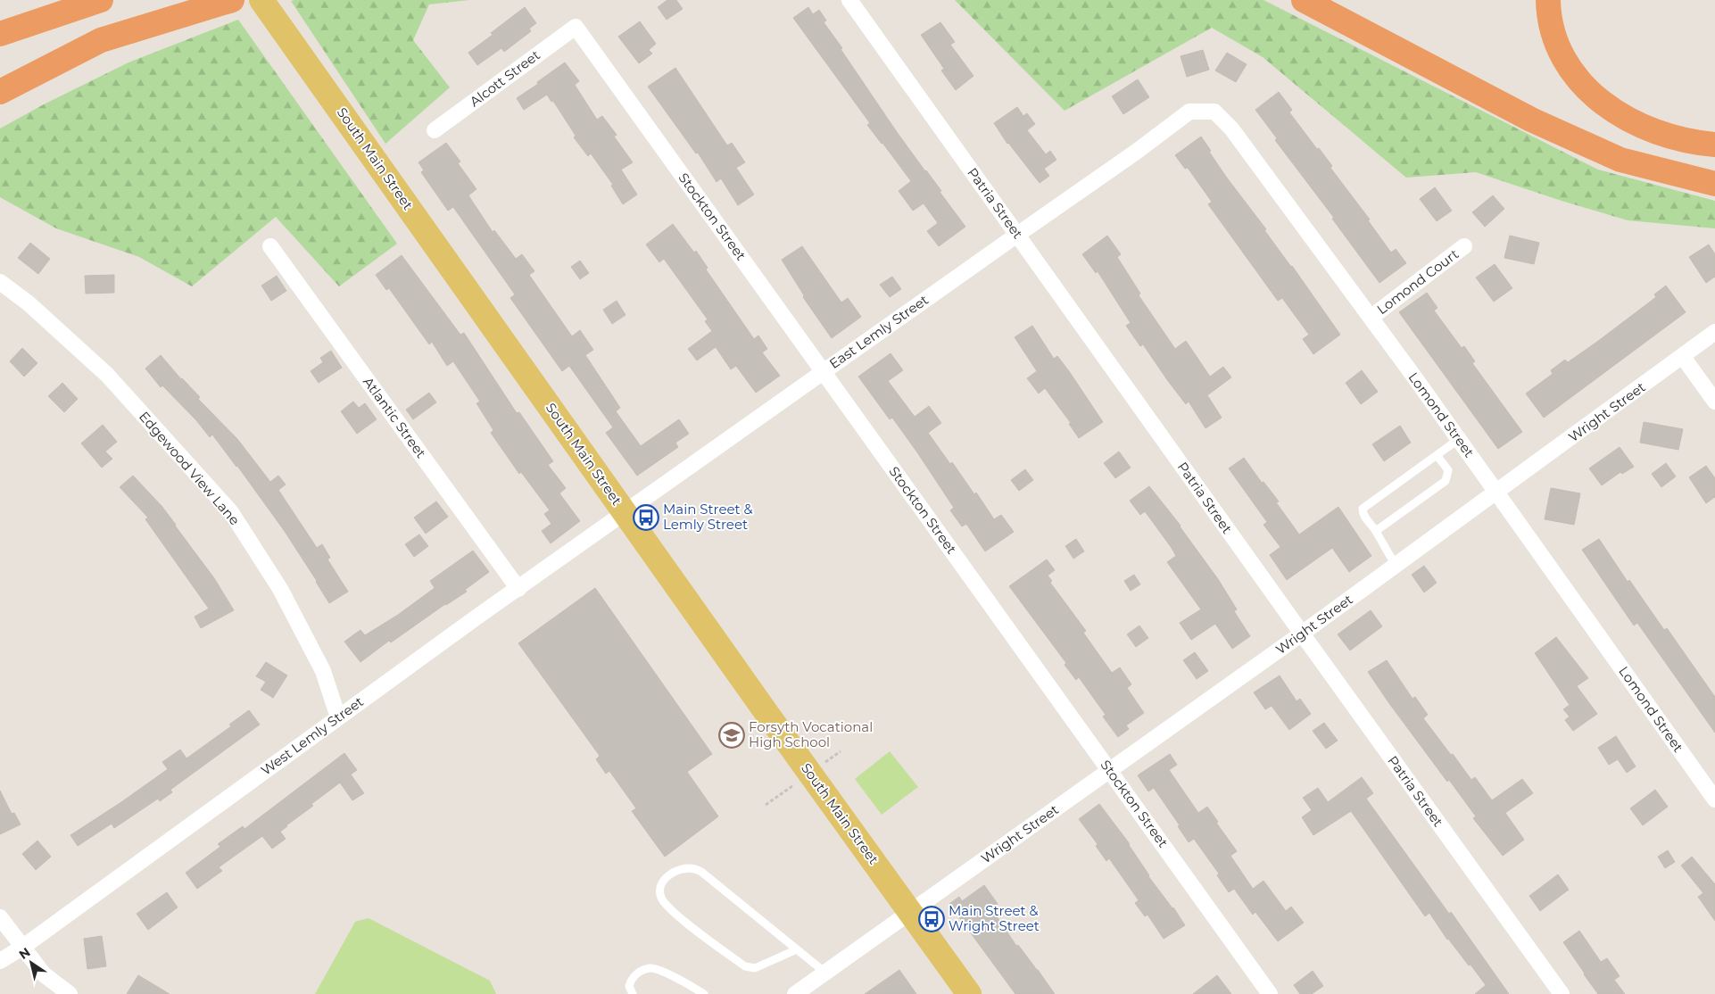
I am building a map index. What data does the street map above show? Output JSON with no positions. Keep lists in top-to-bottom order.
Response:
{
  "streets": {
    "main road": ["South Main Street"],
    "street": [
      "Alcott Street",
      "Patria Street",
      "Stockton Street",
      "Lomond Court",
      "East Lemly Street",
      "Wright Street",
      "Lomond Street",
      "Atlantic Street",
      "Edgewood View Lane",
      "West Lemly Street"
    ]
  },
  "crossings": [
    ["Alcott Street", "Stockton Street"],
    ["South Main Street", "East Lemly Street"],
    ["South Main Street", "Wright Street"],
    ["South Main Street", "West Lemly Street"],
    ["Patria Street", "East Lemly Street"],
    ["Patria Street", "Wright Street"],
    ["Stockton Street", "East Lemly Street"],
    ["Stockton Street", "Wright Street"],
    ["Lomond Court", "Lomond Street"],
    ["East Lemly Street", "Lomond Street"],
    ["East Lemly Street", "West Lemly Street"],
    ["Wright Street", "Lomond Street"],
    ["Atlantic Street", "West Lemly Street"],
    ["Edgewood View Lane", "West Lemly Street"]
  ],
  "places": {
    "bus stop": ["Main Street & Lemly Street", "Main Street & Wright Street"],
    "school or university": ["Forsyth Vocational High School"]
  },
  "north": "top left"
}
